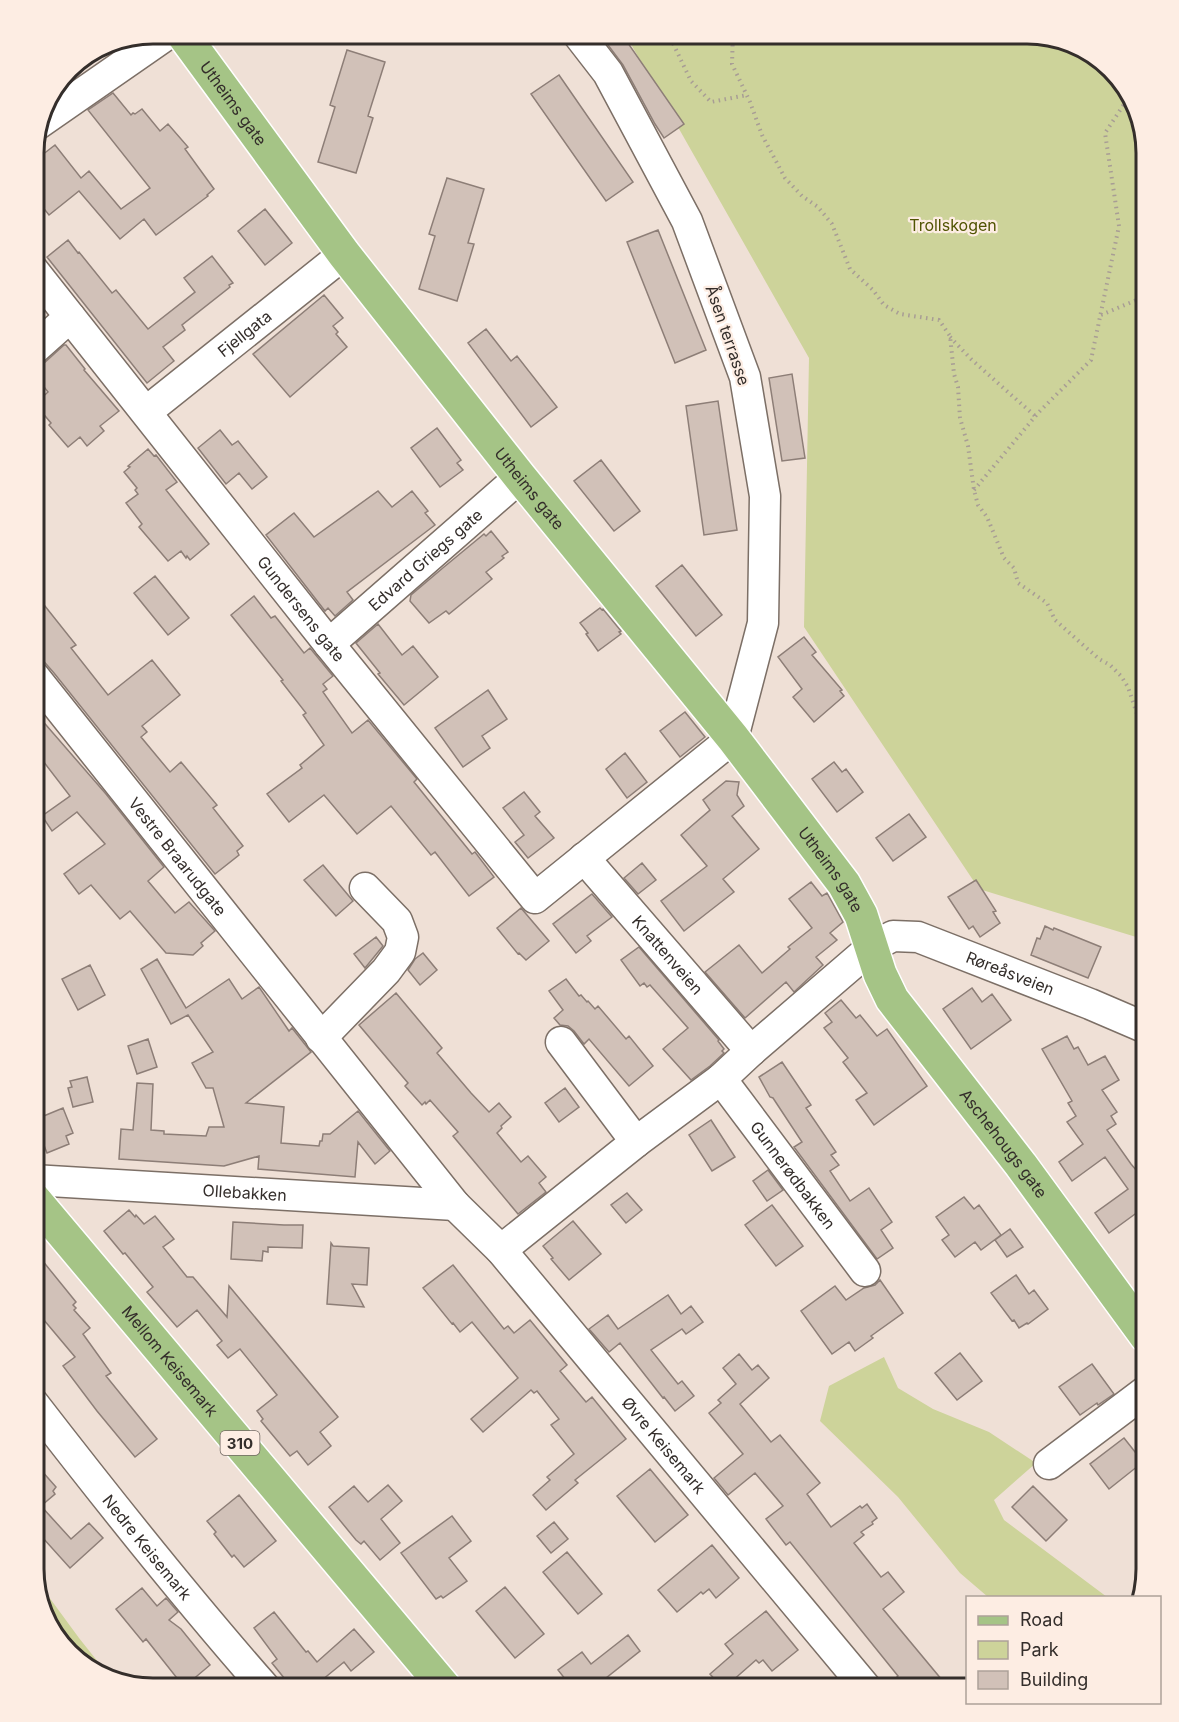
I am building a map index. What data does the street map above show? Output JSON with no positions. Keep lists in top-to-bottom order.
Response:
{
  "streets": {
    "main road": [
      "Utheims gate",
      "Aschehougs gate",
      "Mellom Keisemark",
      "310"
    ],
    "street": [
      "Fjellgata",
      "Åsen terrasse",
      "Edvard Griegs gate",
      "Gundersens gate",
      "Vestre Braarudgate",
      "Knattenveien",
      "Røreåsveien",
      "Gunnerødbakken",
      "Ollebakken",
      "Øvre Keisemark",
      "Nedre Keisemark"
    ]
  },
  "crossings": [
    ["Utheims gate", "Fjellgata"],
    ["Utheims gate", "Åsen terrasse"],
    ["Utheims gate", "Edvard Griegs gate"],
    ["Utheims gate", "Røreåsveien"],
    ["Utheims gate", "Aschehougs gate"],
    ["Fjellgata", "Gundersens gate"],
    ["Edvard Griegs gate", "Gundersens gate"],
    ["Gundersens gate", "Knattenveien"],
    ["Vestre Braarudgate", "Ollebakken"],
    ["Vestre Braarudgate", "Øvre Keisemark"],
    ["Røreåsveien", "Aschehougs gate"],
    ["Ollebakken", "Øvre Keisemark"]
  ],
  "parks": ["Trollskogen"],
  "legend": ["Road", "Park", "Building"]
}
